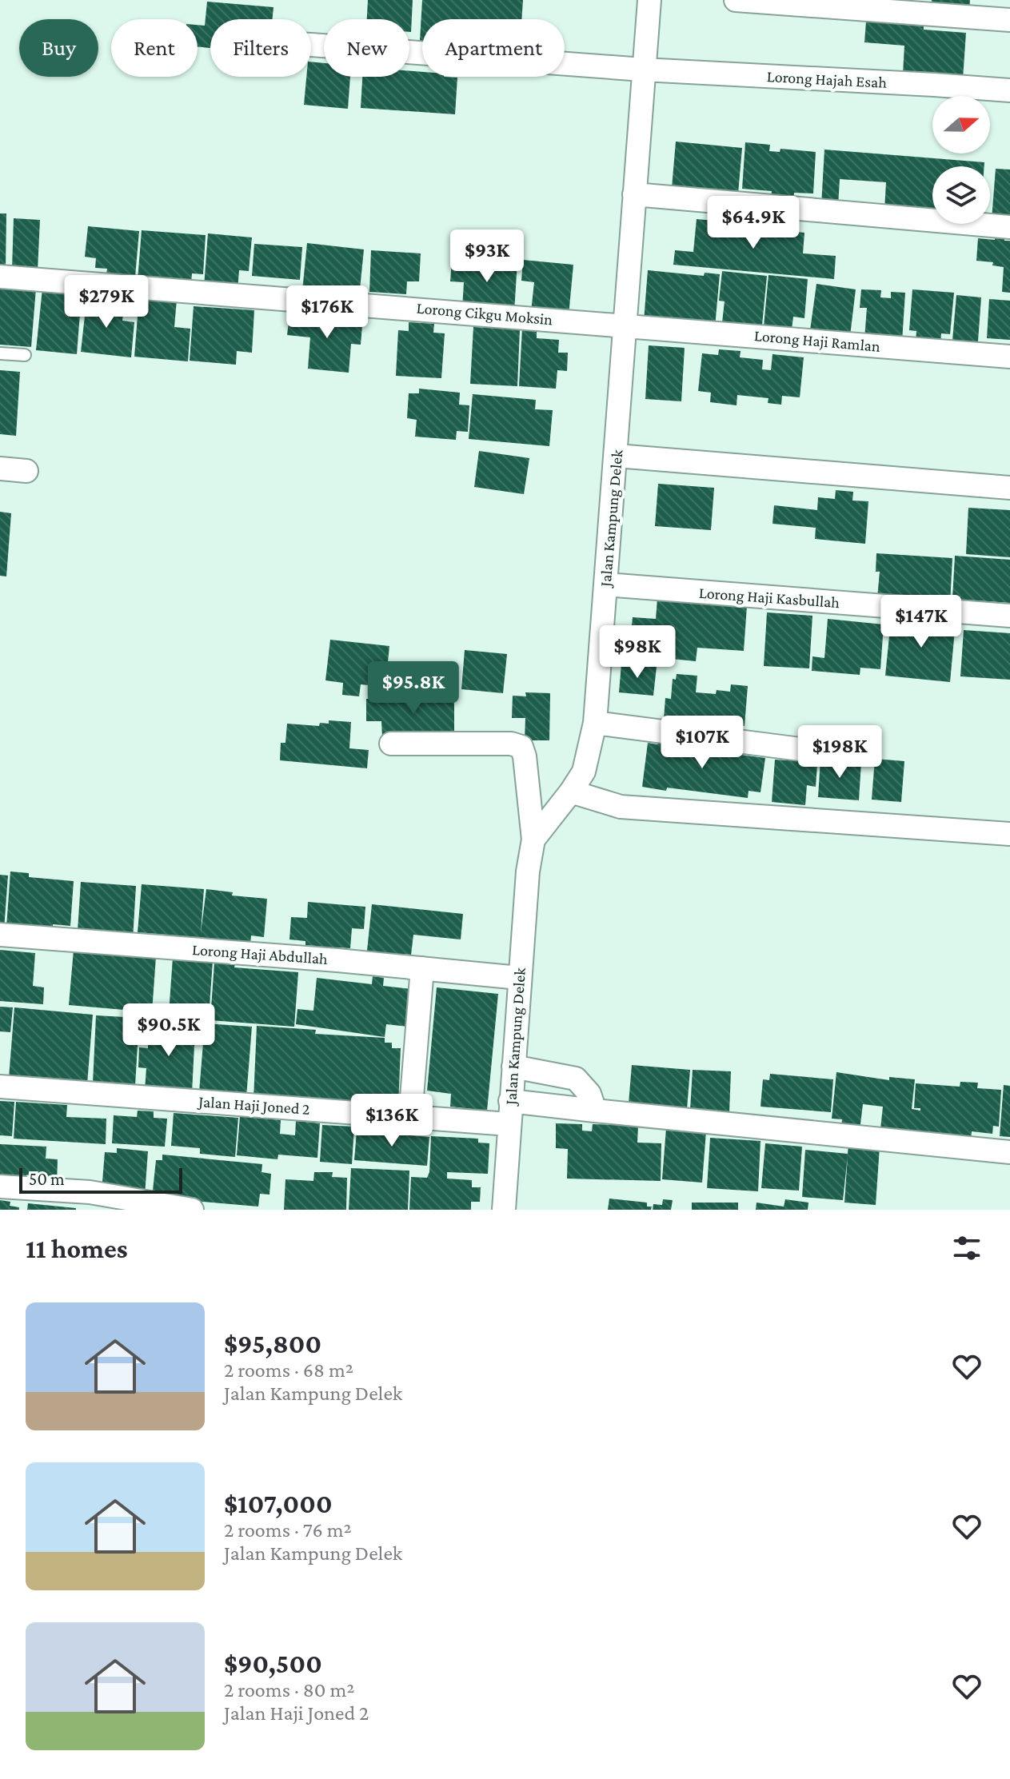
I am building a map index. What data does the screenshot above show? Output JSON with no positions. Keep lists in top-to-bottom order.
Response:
{
  "streets": {
    "street": [
      "Lorong Hajah Esah",
      "Lorong Cikgu Moksin",
      "Lorong Haji Ramlan",
      "Jalan Kampung Delek",
      "Lorong Haji Kasbullah",
      "Lorong Haji Abdullah",
      "Jalan Haji Joned 2"
    ]
  },
  "crossings": [
    ["Lorong Hajah Esah", "Jalan Kampung Delek"],
    ["Lorong Cikgu Moksin", "Lorong Haji Ramlan"],
    ["Lorong Cikgu Moksin", "Jalan Kampung Delek"],
    ["Lorong Haji Ramlan", "Jalan Kampung Delek"],
    ["Jalan Kampung Delek", "Lorong Haji Kasbullah"],
    ["Jalan Kampung Delek", "Lorong Haji Abdullah"],
    ["Jalan Kampung Delek", "Jalan Haji Joned 2"]
  ],
  "scale_bar": "50 m",
  "north": "right",
  "page": {
    "chip": [
      "Buy",
      "Rent",
      "Filters",
      "New",
      "Apartment"
    ],
    "price": [
      "$64.9K",
      "$93K",
      "$279K",
      "$176K",
      "$147K",
      "$98K",
      "$95.8K",
      "$107K",
      "$198K",
      "$90.5K",
      "$136K"
    ],
    "scale": "50 m",
    "heading": "11 homes",
    "list": [
      {
        "name": "$95,800",
        "note": "2 rooms · 68 m² · Jalan Kampung Delek"
      },
      {
        "name": "$107,000",
        "note": "2 rooms · 76 m² · Jalan Kampung Delek"
      },
      {
        "name": "$90,500",
        "note": "2 rooms · 80 m² · Jalan Haji Joned 2"
      }
    ]
  }
}
